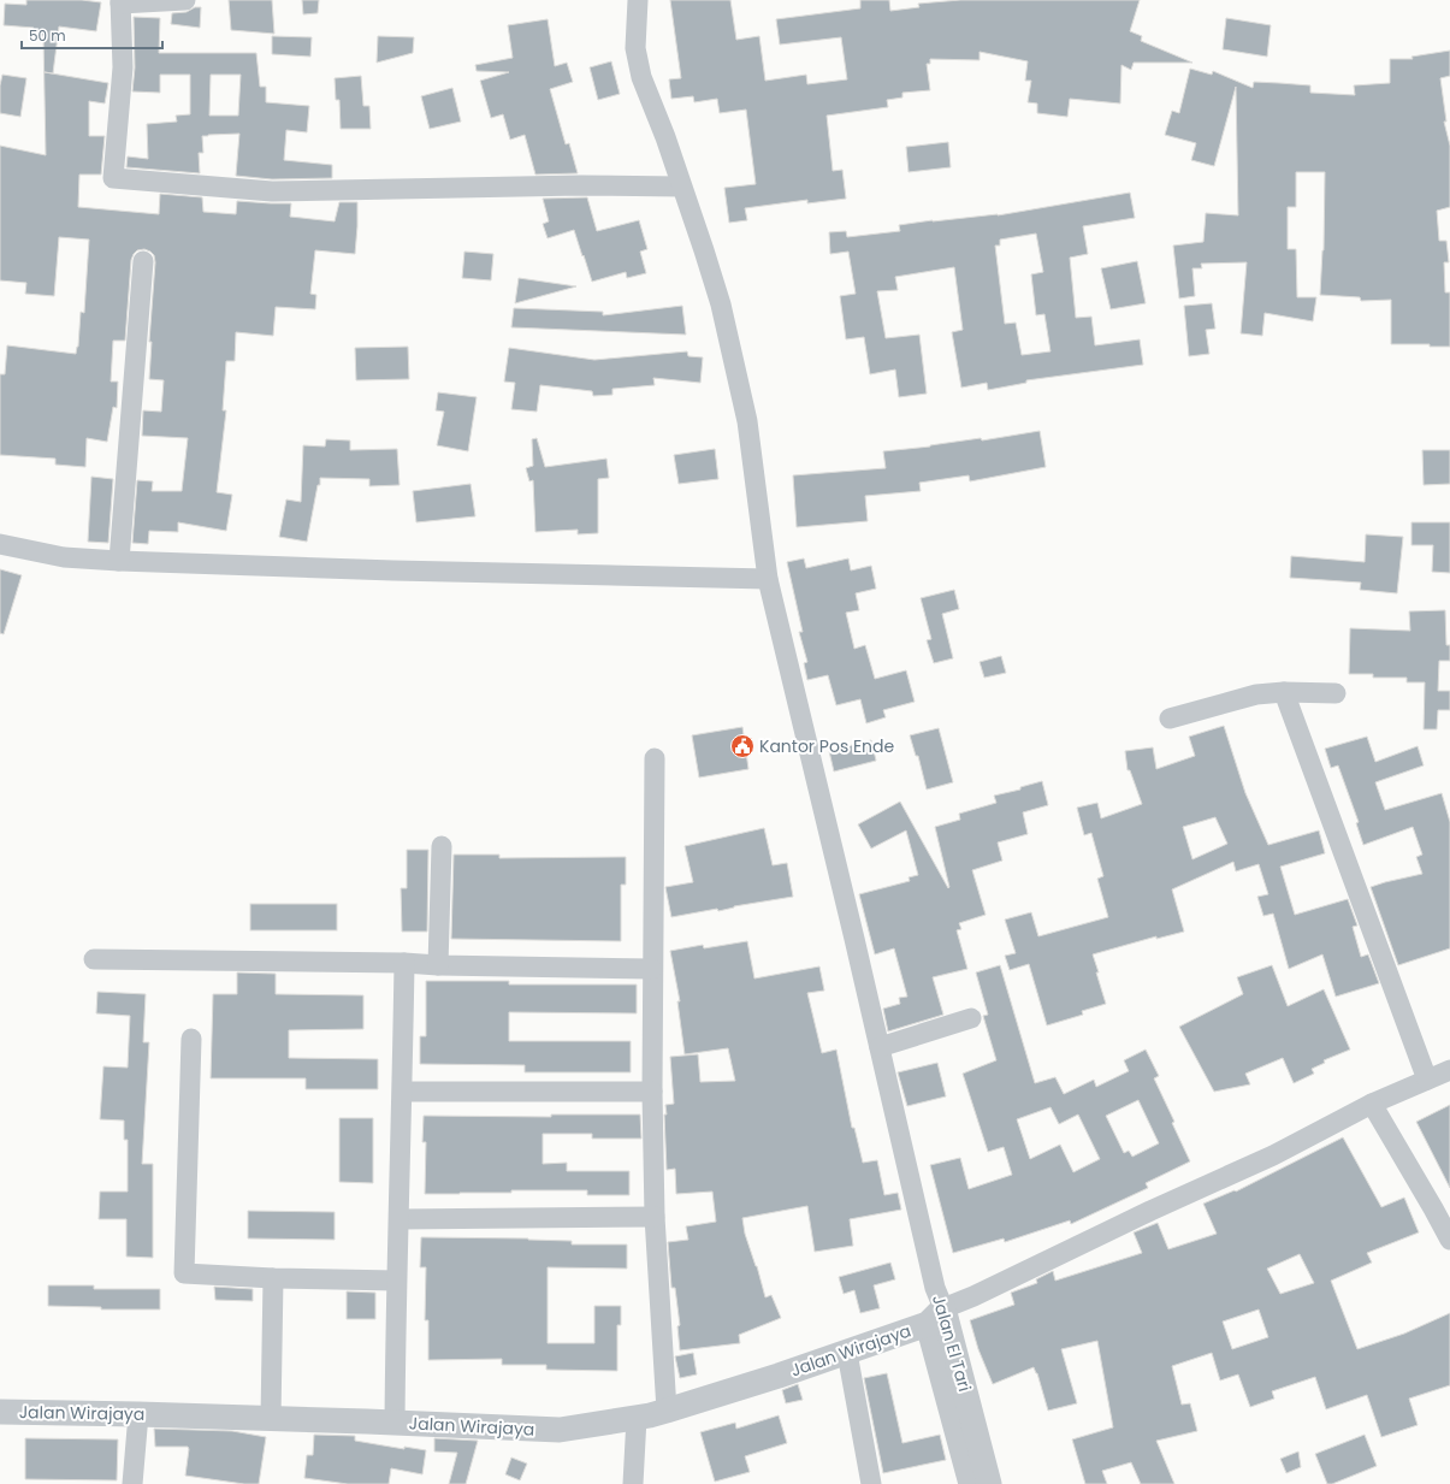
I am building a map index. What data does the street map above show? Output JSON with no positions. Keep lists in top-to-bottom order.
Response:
{
  "streets": {
    "street": ["Jalan El Tari", "Jalan Wirajaya"]
  },
  "crossings": [
    ["Jalan El Tari", "Jalan Wirajaya"]
  ],
  "places": {
    "public building": ["Kantor Pos Ende"]
  },
  "scale_bar": "50 m"
}
